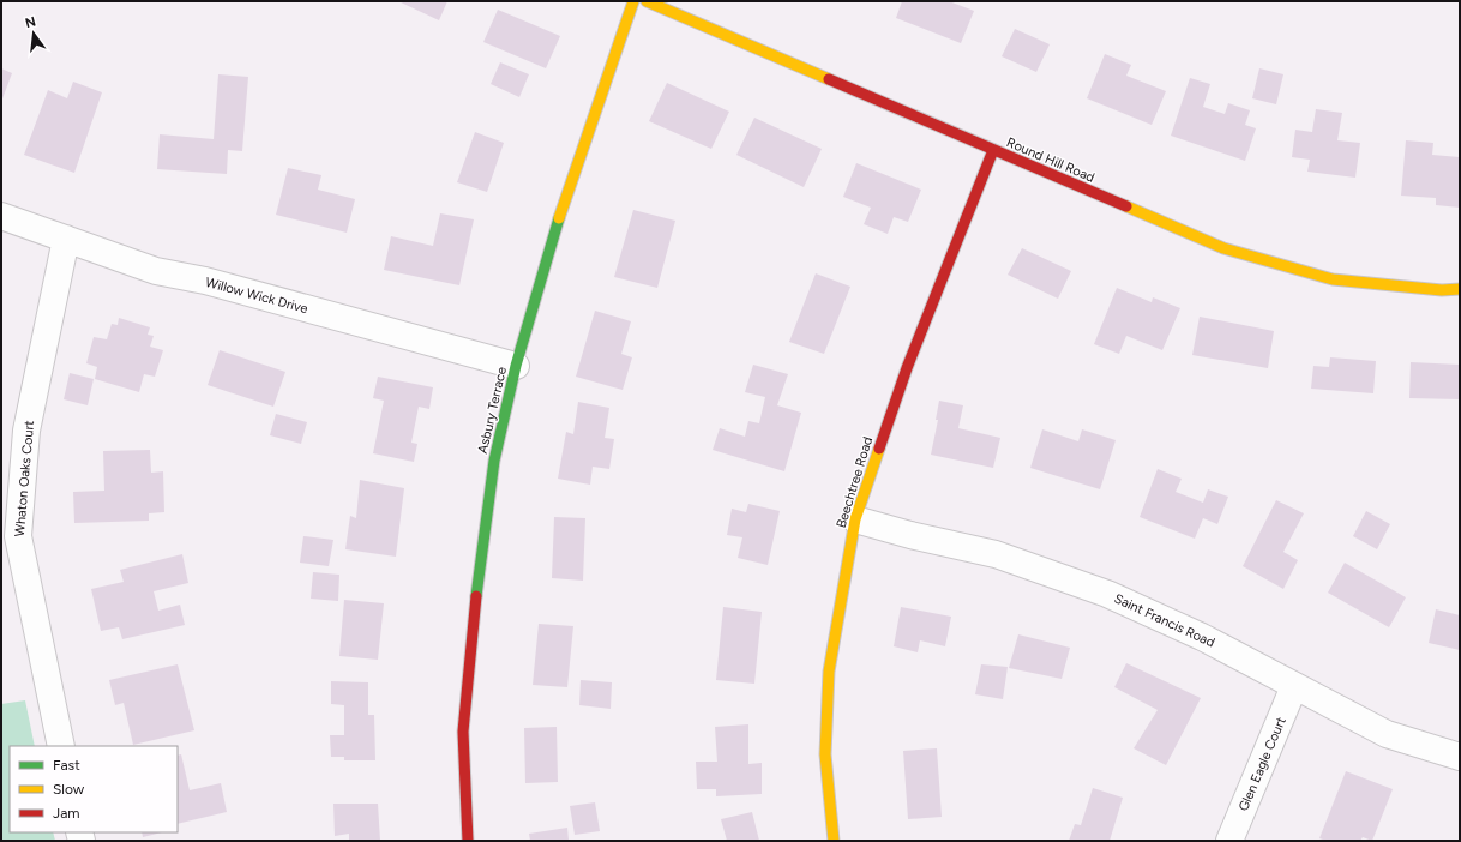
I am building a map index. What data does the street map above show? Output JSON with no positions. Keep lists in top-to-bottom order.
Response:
{
  "streets": {
    "street": [
      "Round Hill Road",
      "Willow Wick Drive",
      "Asbury Terrace",
      "Whaton Oaks Court",
      "Beechtree Road",
      "Saint Francis Road",
      "Glen Eagle Court"
    ]
  },
  "crossings": [
    ["Round Hill Road", "Beechtree Road"],
    ["Willow Wick Drive", "Asbury Terrace"],
    ["Willow Wick Drive", "Whaton Oaks Court"],
    ["Beechtree Road", "Saint Francis Road"],
    ["Saint Francis Road", "Glen Eagle Court"]
  ],
  "legend": ["Fast", "Slow", "Jam"],
  "north": "top"
}
